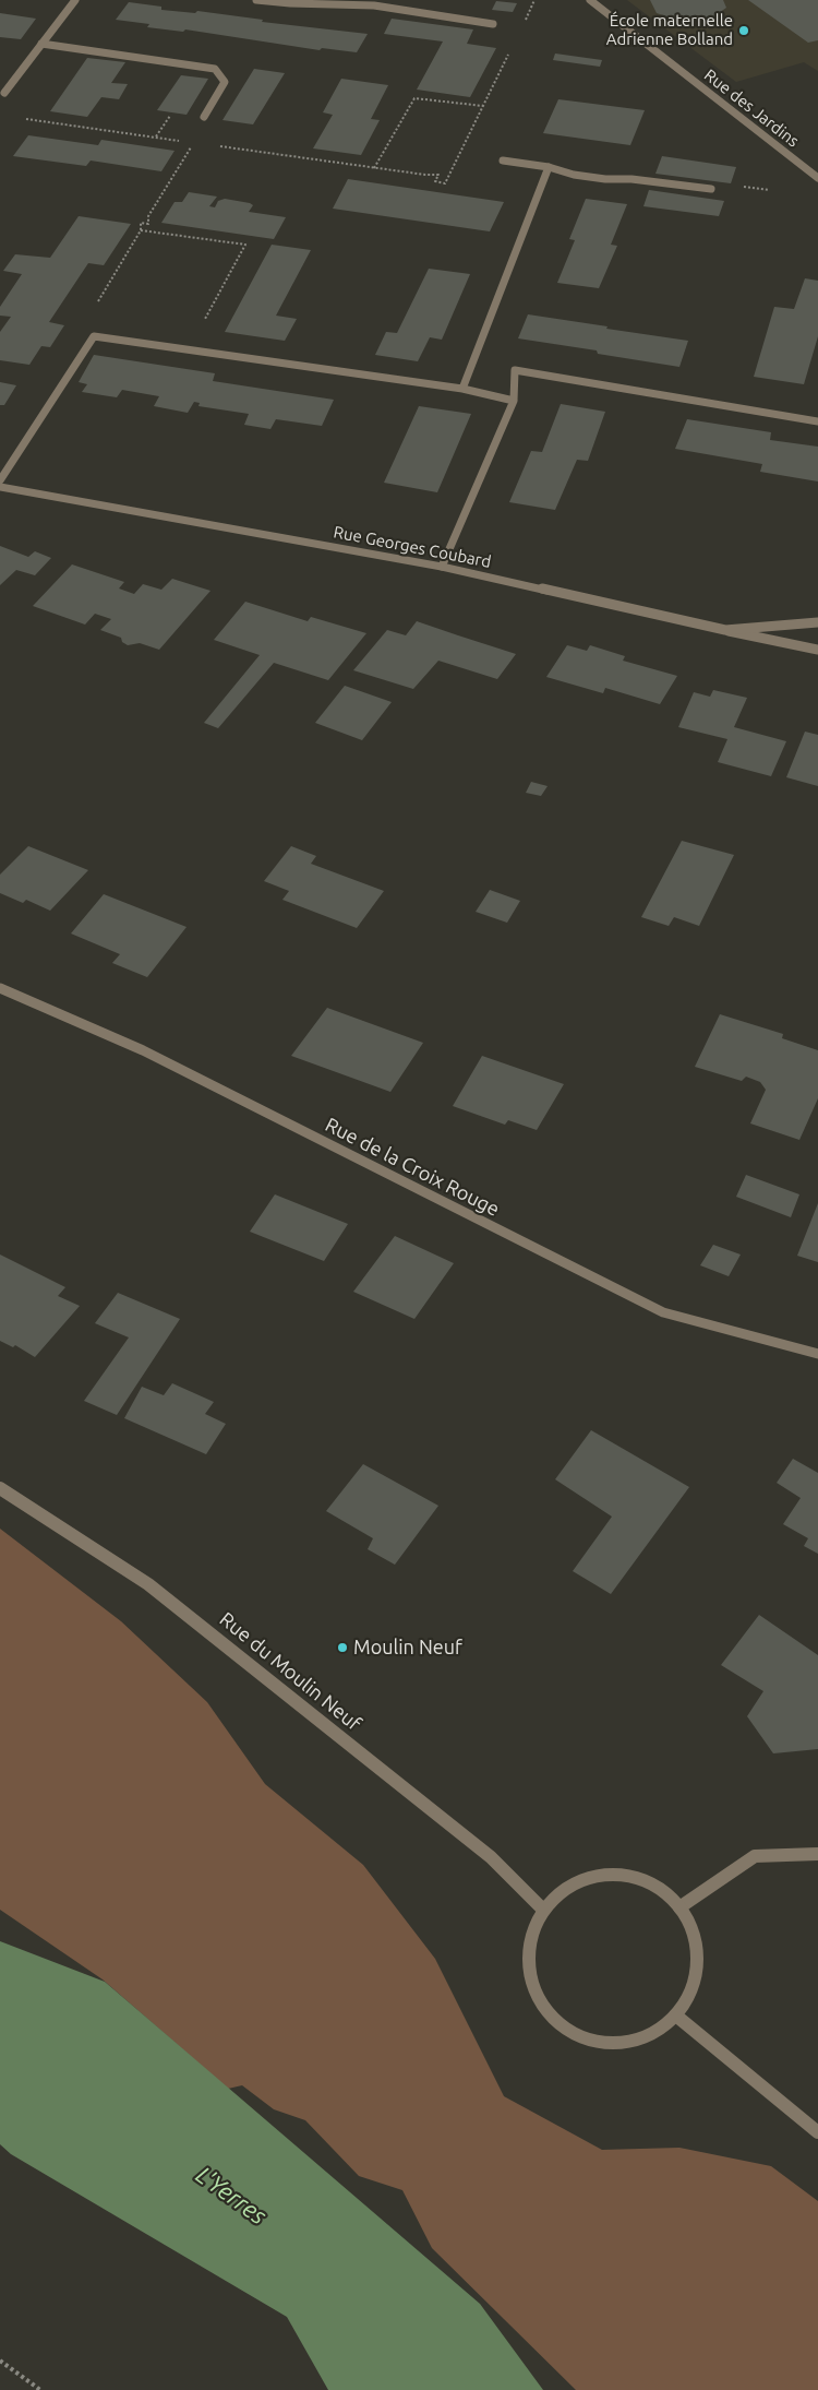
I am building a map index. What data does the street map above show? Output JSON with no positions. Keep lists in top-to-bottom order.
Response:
{
  "streets": {
    "street": [
      "Rue des Jardins",
      "Rue Georges Coubard",
      "Rue de la Croix Rouge",
      "Rue du Moulin Neuf"
    ]
  },
  "water": ["L'Yerres"],
  "places": ["École maternelle Adrienne Bolland", "Moulin Neuf"]
}
